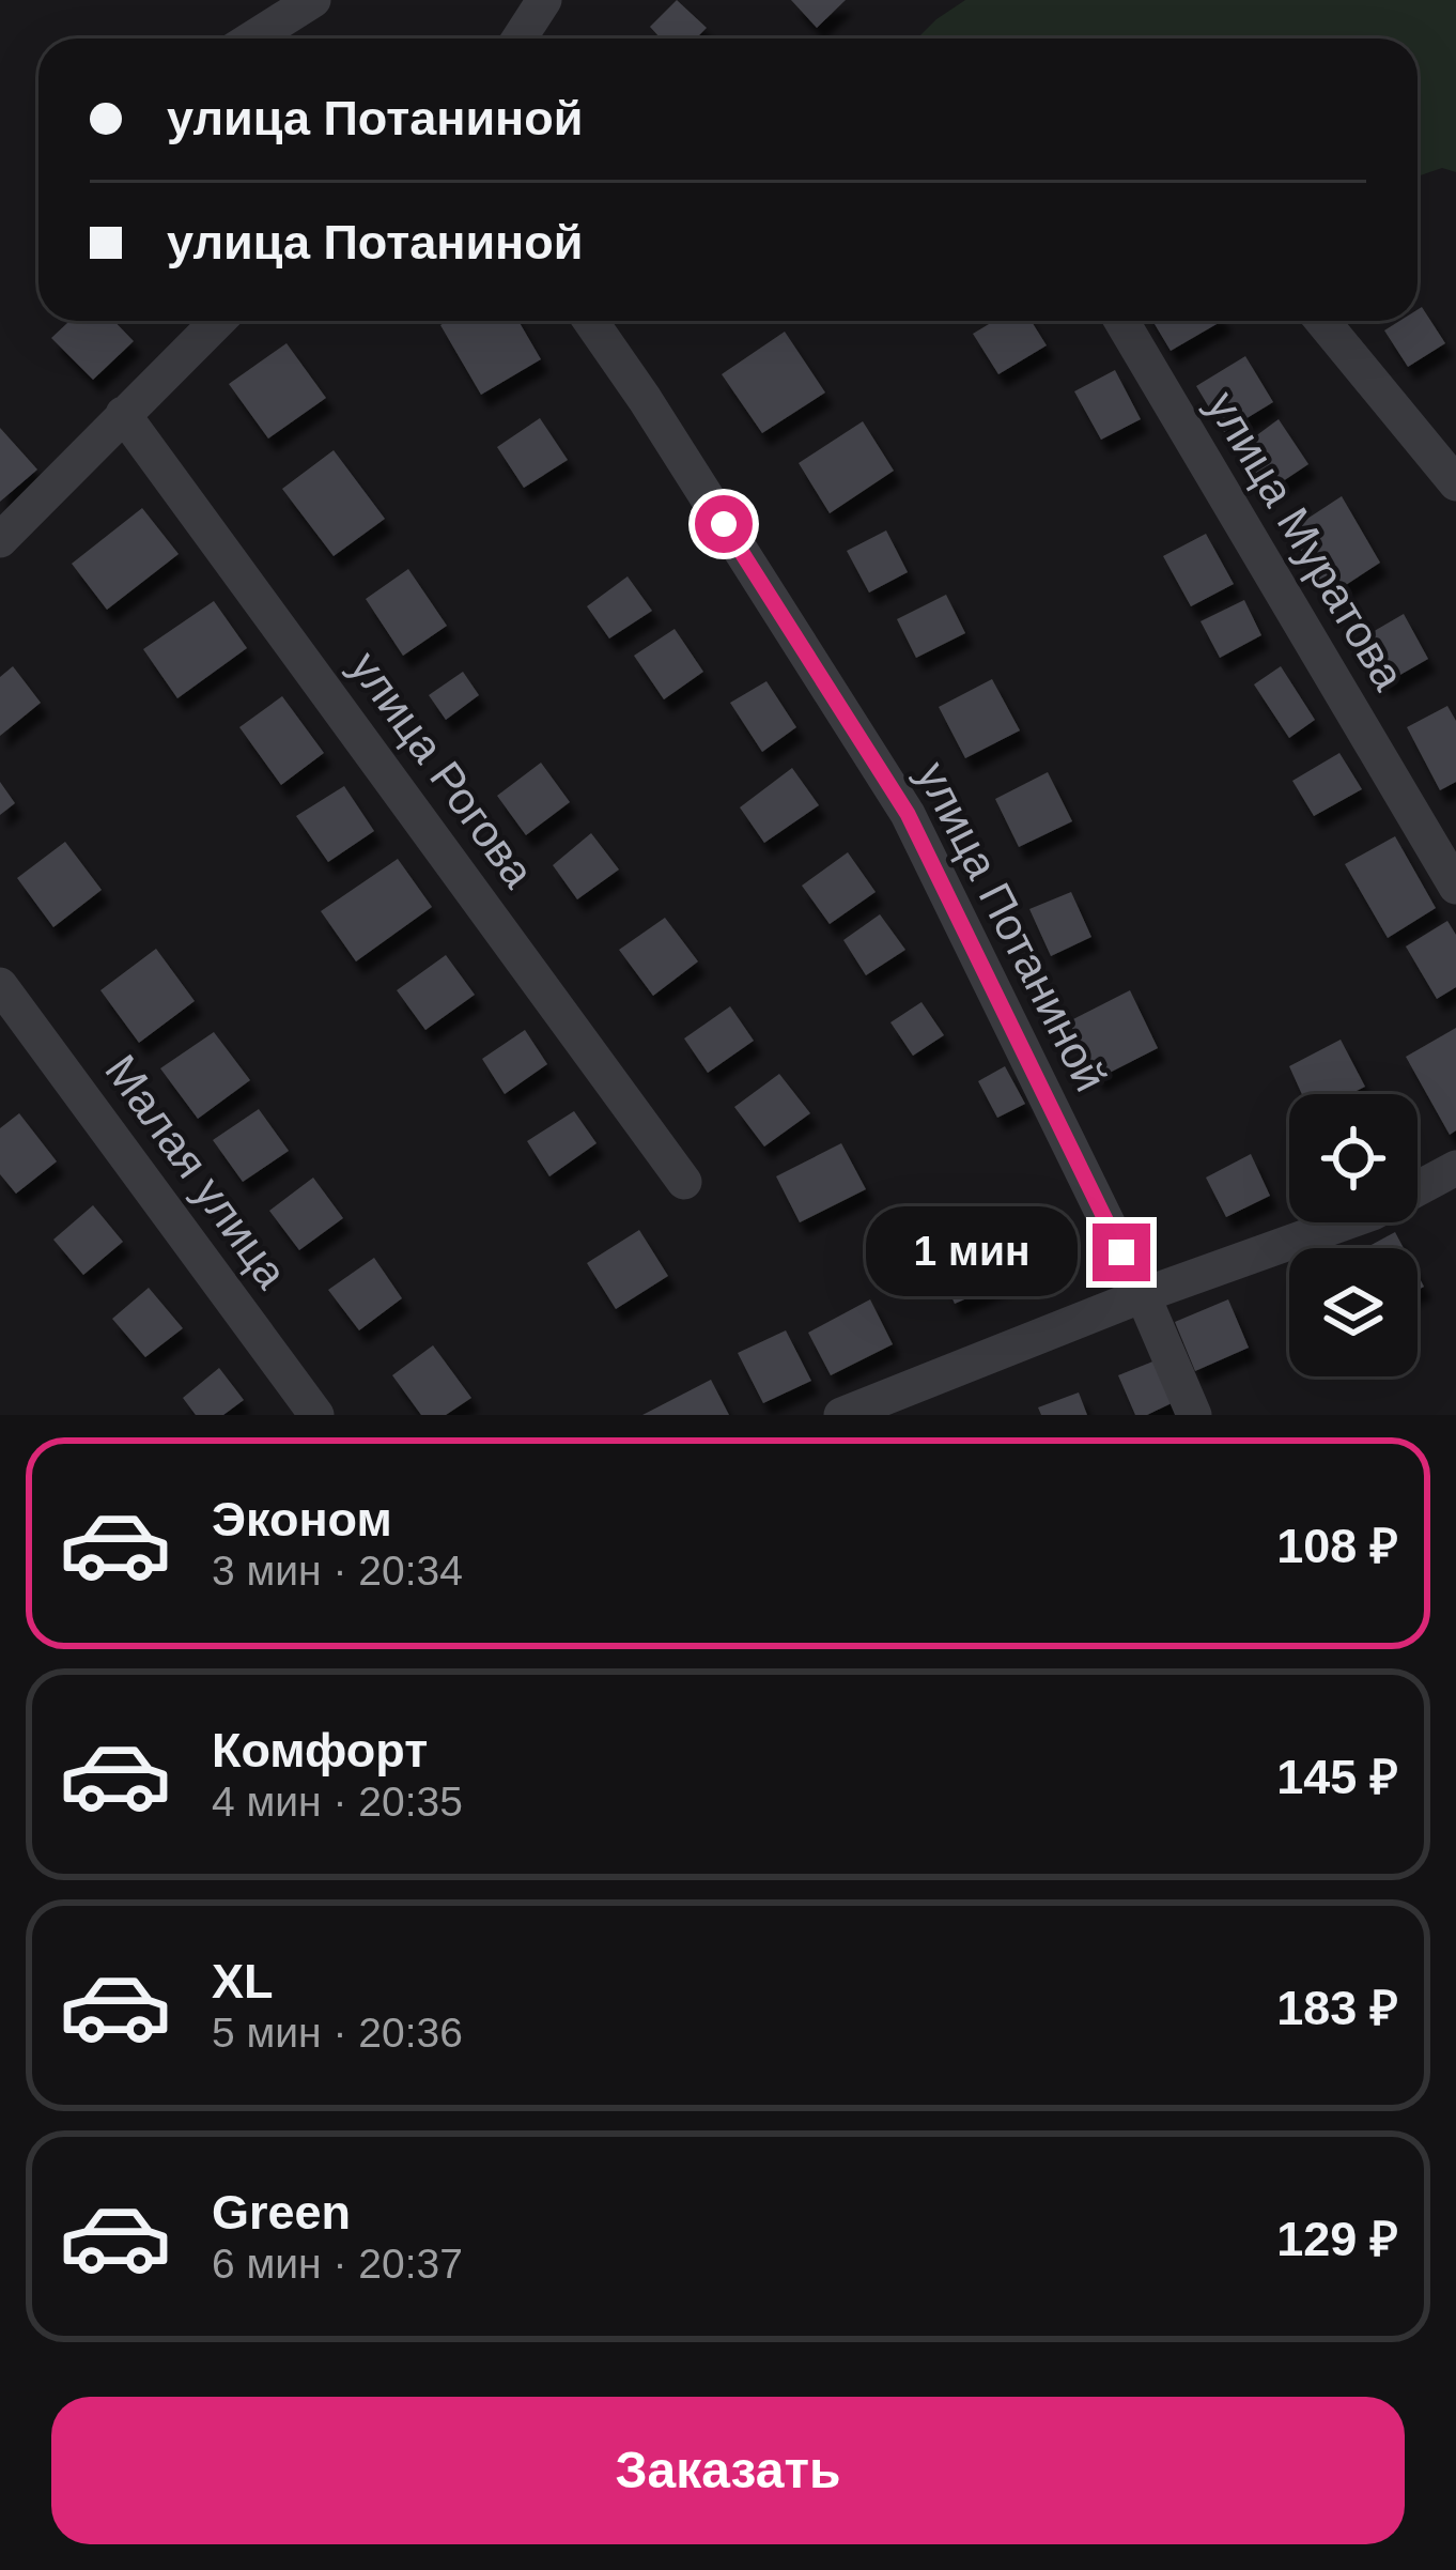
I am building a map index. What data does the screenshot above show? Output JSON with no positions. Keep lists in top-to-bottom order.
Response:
{
  "streets": {
    "street": [
      "улица Муратова",
      "улица Рогова",
      "улица Потаниной",
      "Малая улица"
    ]
  },
  "page": {
    "banner": ["улица Потаниной", "улица Потаниной"],
    "bubble": "1 мин",
    "list": [
      {
        "name": "Эконом",
        "note": "3 мин · 20:34",
        "value": "108 ₽"
      },
      {
        "name": "Комфорт",
        "note": "4 мин · 20:35",
        "value": "145 ₽"
      },
      {
        "name": "XL",
        "note": "5 мин · 20:36",
        "value": "183 ₽"
      },
      {
        "name": "Green",
        "note": "6 мин · 20:37",
        "value": "129 ₽"
      }
    ],
    "buttons": "Заказать"
  }
}
